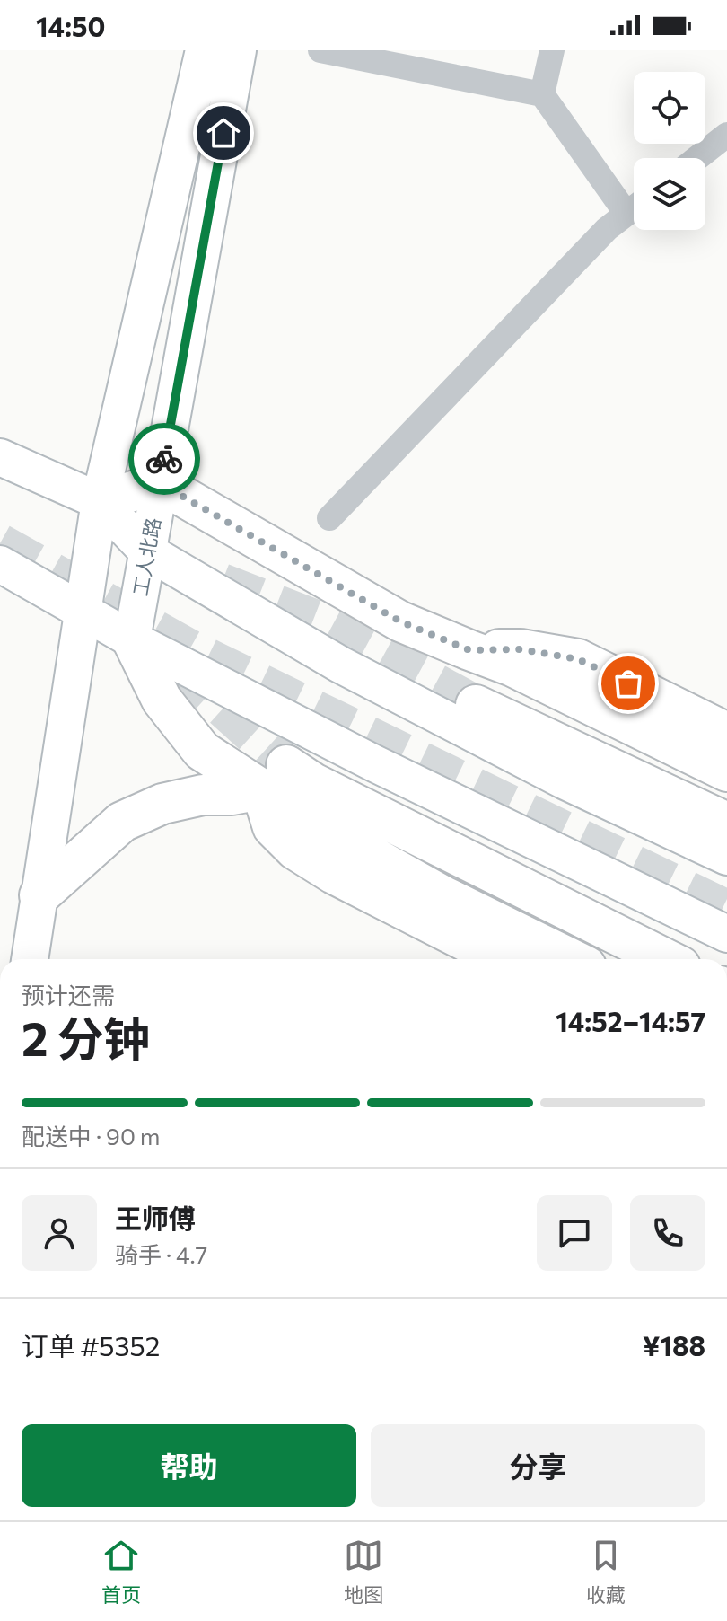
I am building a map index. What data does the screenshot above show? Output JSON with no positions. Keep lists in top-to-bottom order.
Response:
{
  "streets": {
    "main road": ["工人北路"]
  },
  "page": {
    "status": "14:50",
    "heading": ["2 分钟", "预计还需", "14:52–14:57"],
    "panel": [
      "王师傅",
      "骑手 · 4.7",
      "订单 #5352",
      "¥188"
    ],
    "bar": "配送中 · 90 m",
    "buttons": ["帮助", "分享"],
    "tabs": ["首页", "地图", "收藏"]
  }
}
